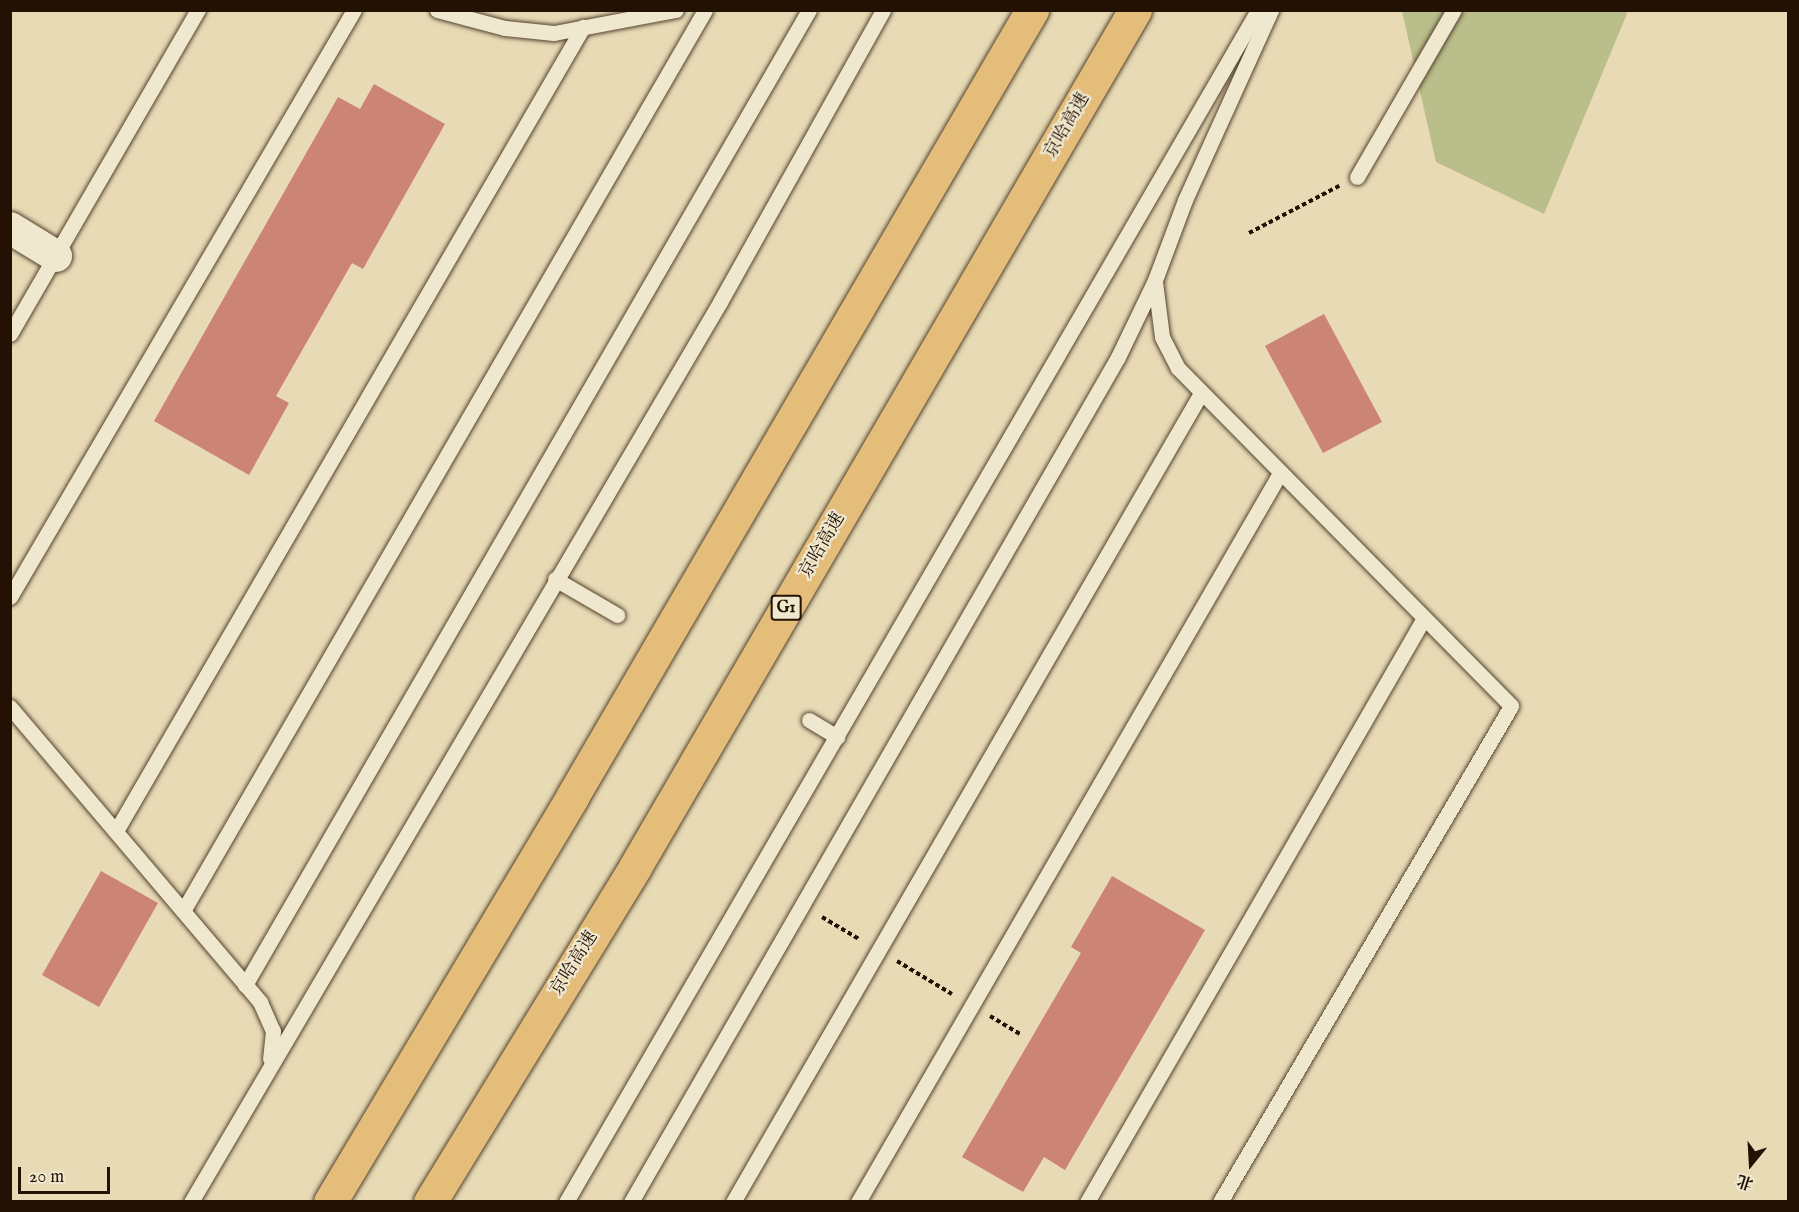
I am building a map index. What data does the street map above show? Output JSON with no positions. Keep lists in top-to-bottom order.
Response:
{
  "streets": {
    "highway": ["京哈高速", "G1"]
  },
  "scale_bar": "20 m",
  "north": "bottom"
}
